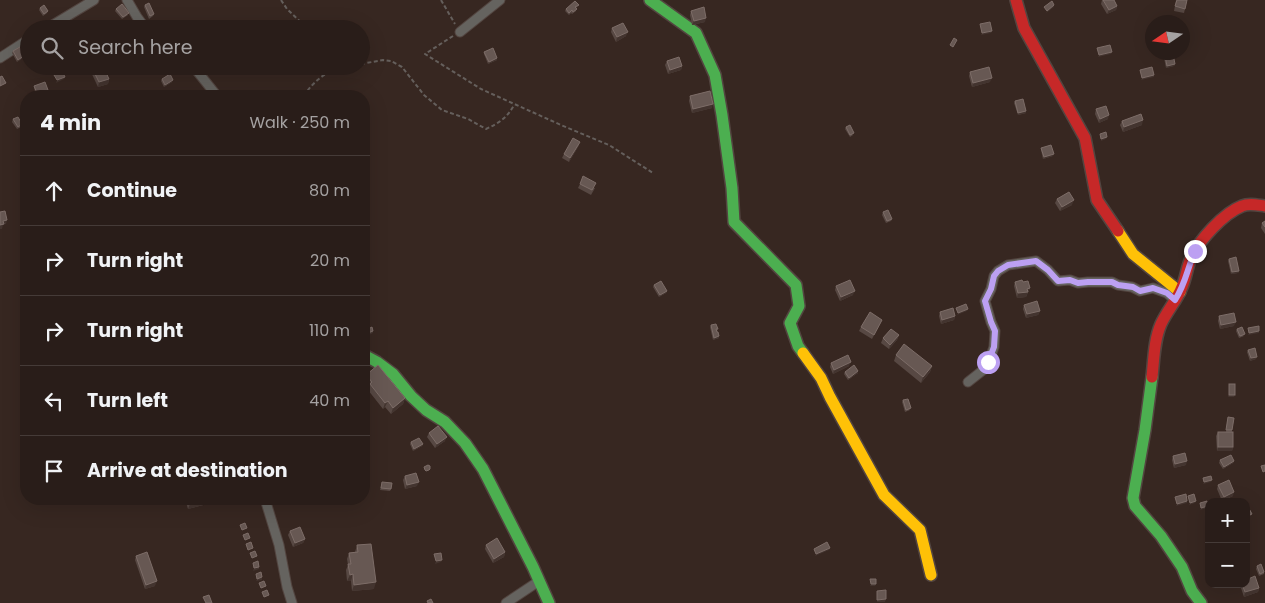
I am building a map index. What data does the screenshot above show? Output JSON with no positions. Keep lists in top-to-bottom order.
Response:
{
  "north": "left",
  "page": {
    "search": "Search here",
    "heading": ["4 min", "Walk · 250 m"],
    "list": [
      ["Continue", "80 m"],
      ["Turn right", "20 m"],
      ["Turn right", "110 m"],
      ["Turn left", "40 m"],
      "Arrive at destination"
    ],
    "map_buttons": ["+", "−"]
  }
}
